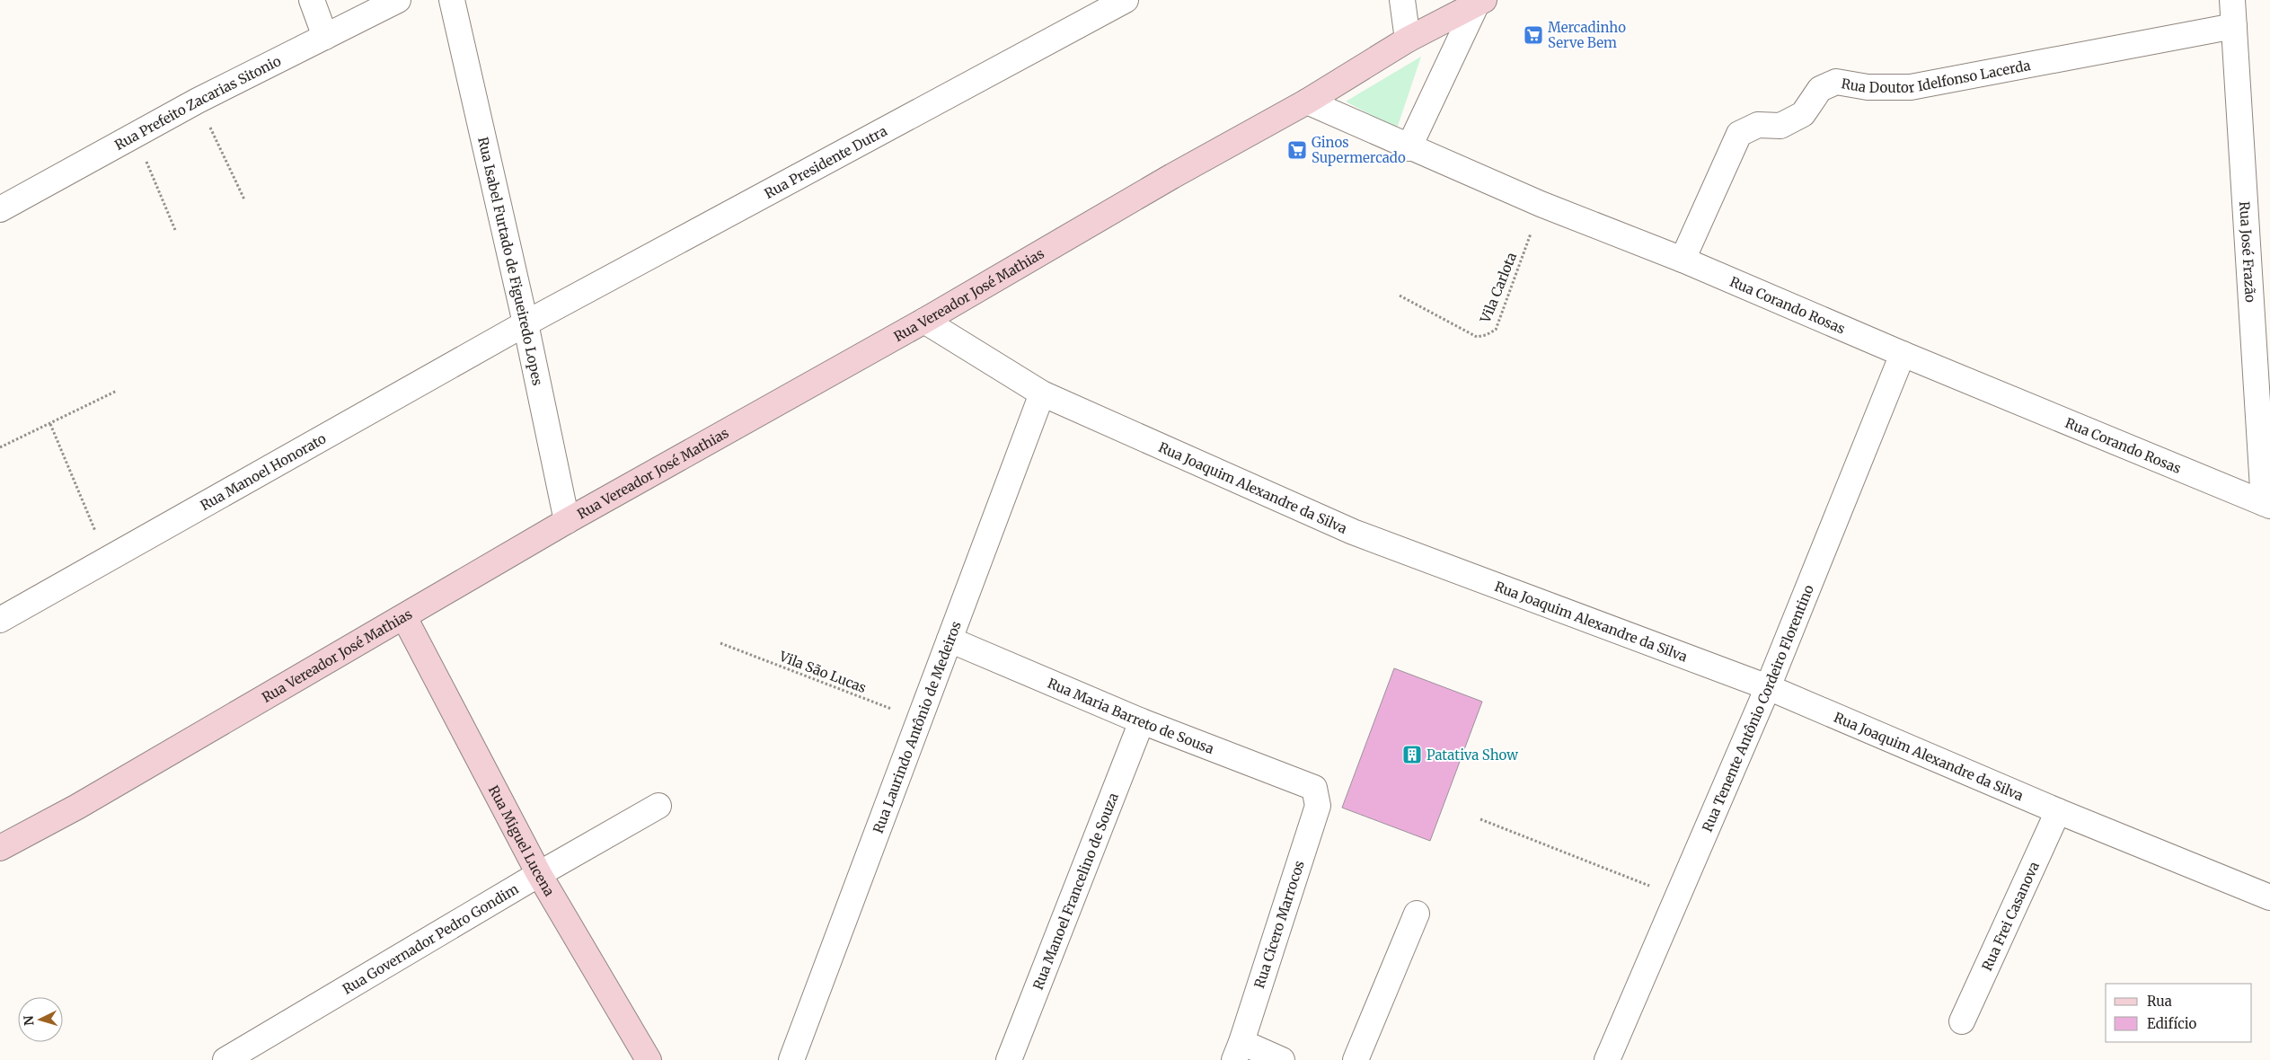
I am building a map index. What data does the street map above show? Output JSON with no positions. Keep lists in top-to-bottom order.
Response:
{
  "streets": {
    "street": [
      "Rua Doutor Idelfonso Lacerda",
      "Rua Prefeito Zacarias Sitonio",
      "Rua Presidente Dutra",
      "Rua José Frazão",
      "Rua Isabel Furtado de Figueiredo Lopes",
      "Rua Vereador José Mathias",
      "Rua Corando Rosas",
      "Rua Manoel Honorato",
      "Rua Joaquim Alexandre da Silva",
      "Rua Tenente Antônio Cordeiro Florentino",
      "Rua Maria Barreto de Sousa",
      "Rua Laurindo Antônio de Medeiros",
      "Rua Miguel Lucena",
      "Rua Manoel Francelino de Souza",
      "Rua Frei Casanova",
      "Rua Cicero Marrocos",
      "Rua Governador Pedro Gondim"
    ],
    "path": ["Vila Carlota", "Vila São Lucas"]
  },
  "crossings": [
    ["Rua Doutor Idelfonso Lacerda", "Rua José Frazão"],
    ["Rua Doutor Idelfonso Lacerda", "Rua Corando Rosas"],
    ["Rua Presidente Dutra", "Rua Isabel Furtado de Figueiredo Lopes"],
    ["Rua Presidente Dutra", "Rua Manoel Honorato"],
    ["Rua José Frazão", "Rua Corando Rosas"],
    ["Rua Isabel Furtado de Figueiredo Lopes", "Rua Vereador José Mathias"],
    ["Rua Isabel Furtado de Figueiredo Lopes", "Rua Manoel Honorato"],
    ["Vila Carlota", "Rua Corando Rosas"],
    ["Rua Vereador José Mathias", "Rua Corando Rosas"],
    ["Rua Vereador José Mathias", "Rua Joaquim Alexandre da Silva"],
    ["Rua Vereador José Mathias", "Rua Miguel Lucena"],
    ["Rua Corando Rosas", "Rua Tenente Antônio Cordeiro Florentino"],
    ["Rua Joaquim Alexandre da Silva", "Rua Tenente Antônio Cordeiro Florentino"],
    ["Rua Joaquim Alexandre da Silva", "Rua Laurindo Antônio de Medeiros"],
    ["Rua Joaquim Alexandre da Silva", "Rua Frei Casanova"],
    ["Vila São Lucas", "Rua Laurindo Antônio de Medeiros"],
    ["Rua Maria Barreto de Sousa", "Rua Laurindo Antônio de Medeiros"],
    ["Rua Maria Barreto de Sousa", "Rua Manoel Francelino de Souza"],
    ["Rua Maria Barreto de Sousa", "Rua Cicero Marrocos"],
    ["Rua Miguel Lucena", "Rua Governador Pedro Gondim"]
  ],
  "places": {
    "supermarket": ["Mercadinho Serve Bem", "Ginos Supermercado"],
    "building": ["Patativa Show"]
  },
  "legend": ["Rua", "Edifício"],
  "north": "left"
}
